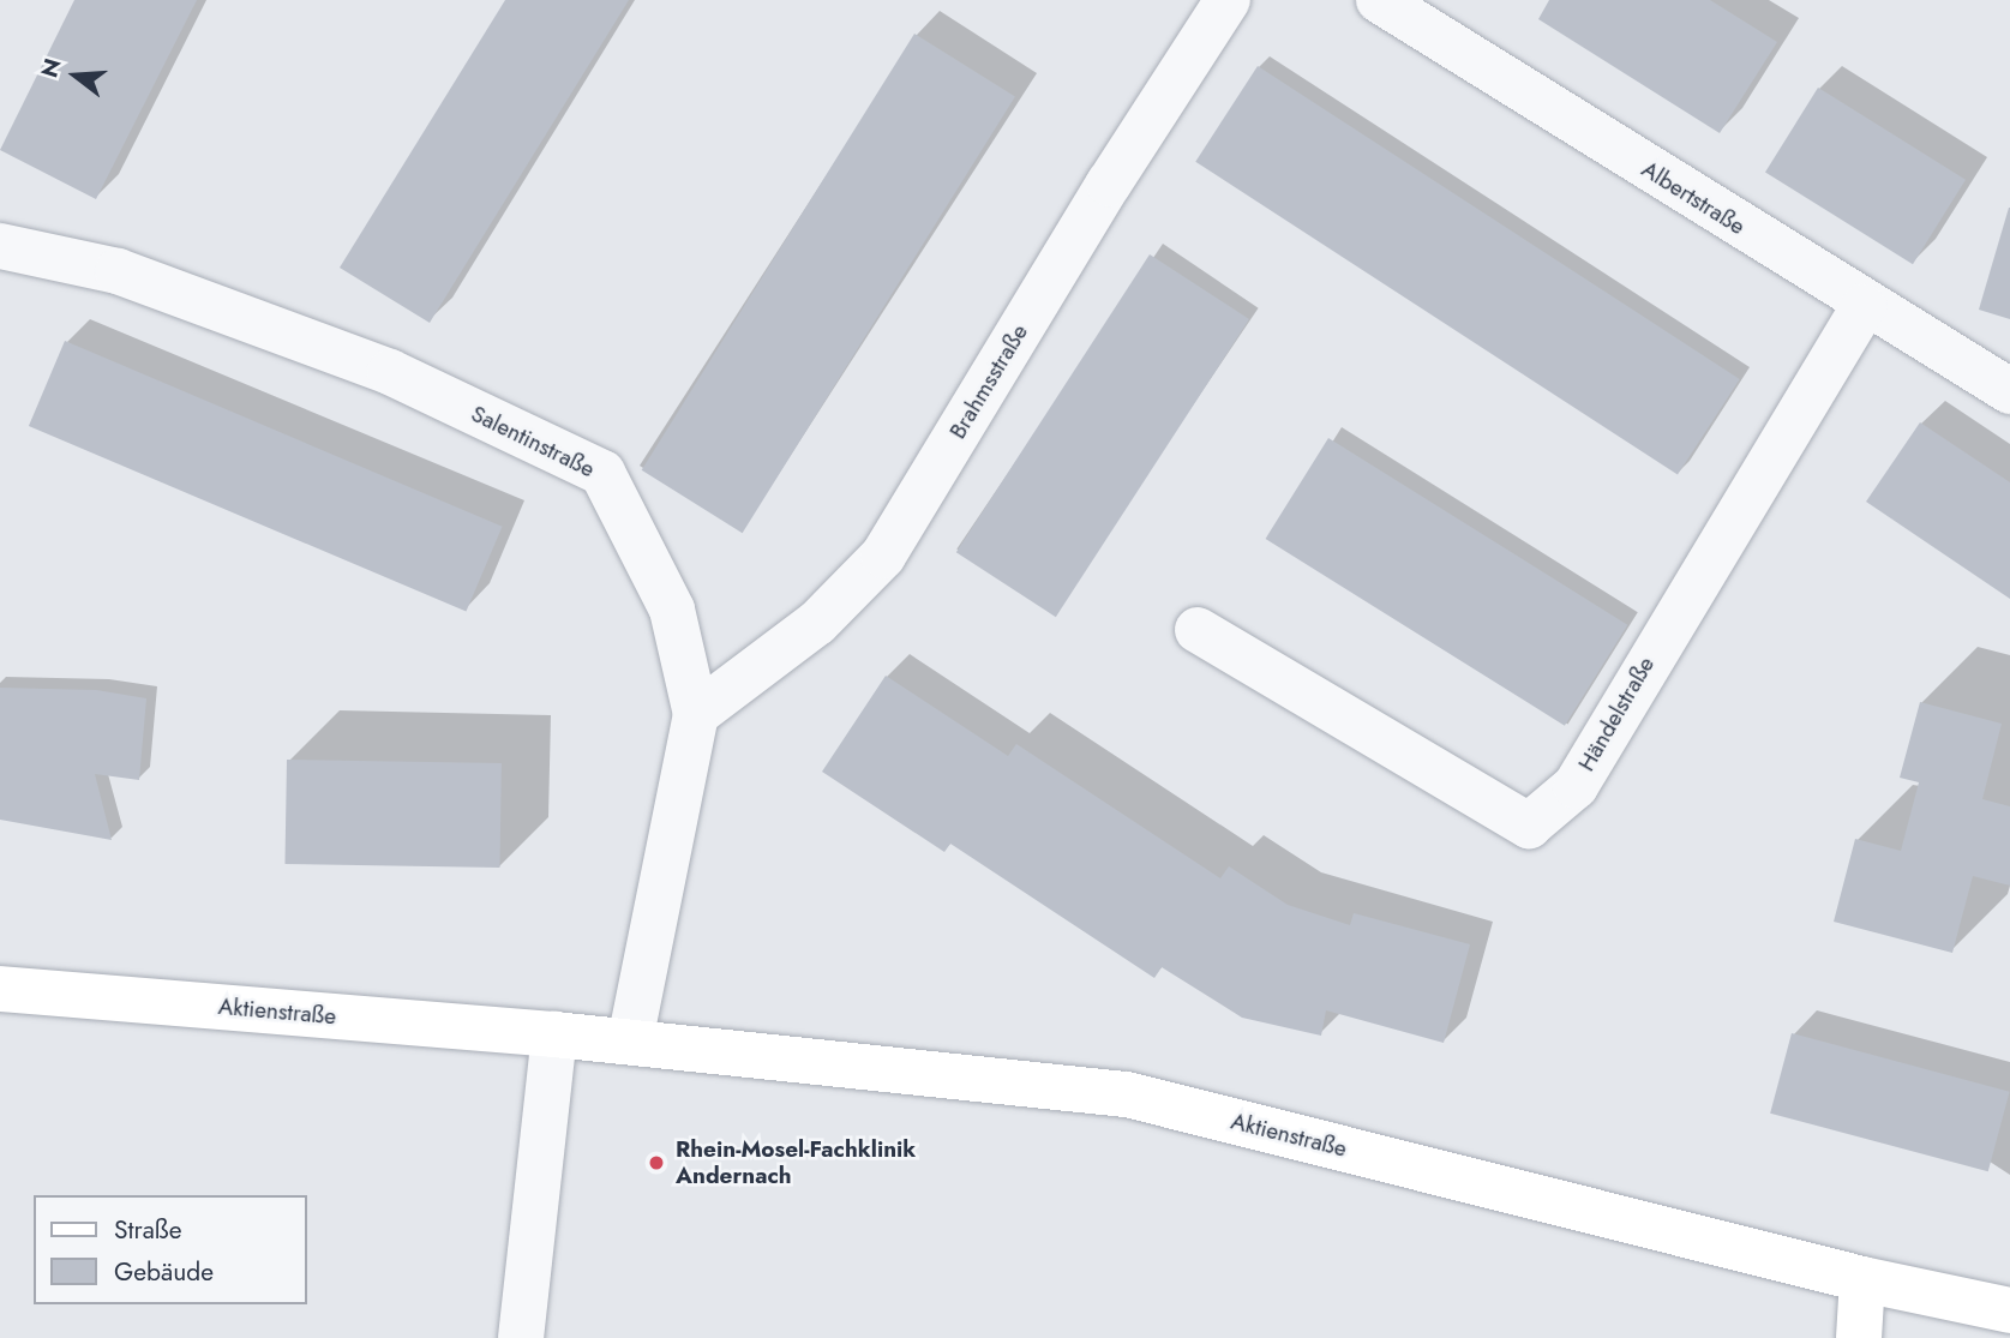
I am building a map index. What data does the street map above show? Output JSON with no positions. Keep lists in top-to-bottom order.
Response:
{
  "streets": {
    "street": [
      "Albertstraße",
      "Brahmsstraße",
      "Salentinstraße",
      "Händelstraße",
      "Aktienstraße"
    ]
  },
  "crossings": [
    ["Albertstraße", "Händelstraße"],
    ["Brahmsstraße", "Salentinstraße"],
    ["Salentinstraße", "Aktienstraße"]
  ],
  "places": ["Rhein-Mosel-Fachklinik Andernach"],
  "legend": ["Straße", "Gebäude"],
  "north": "left"
}
